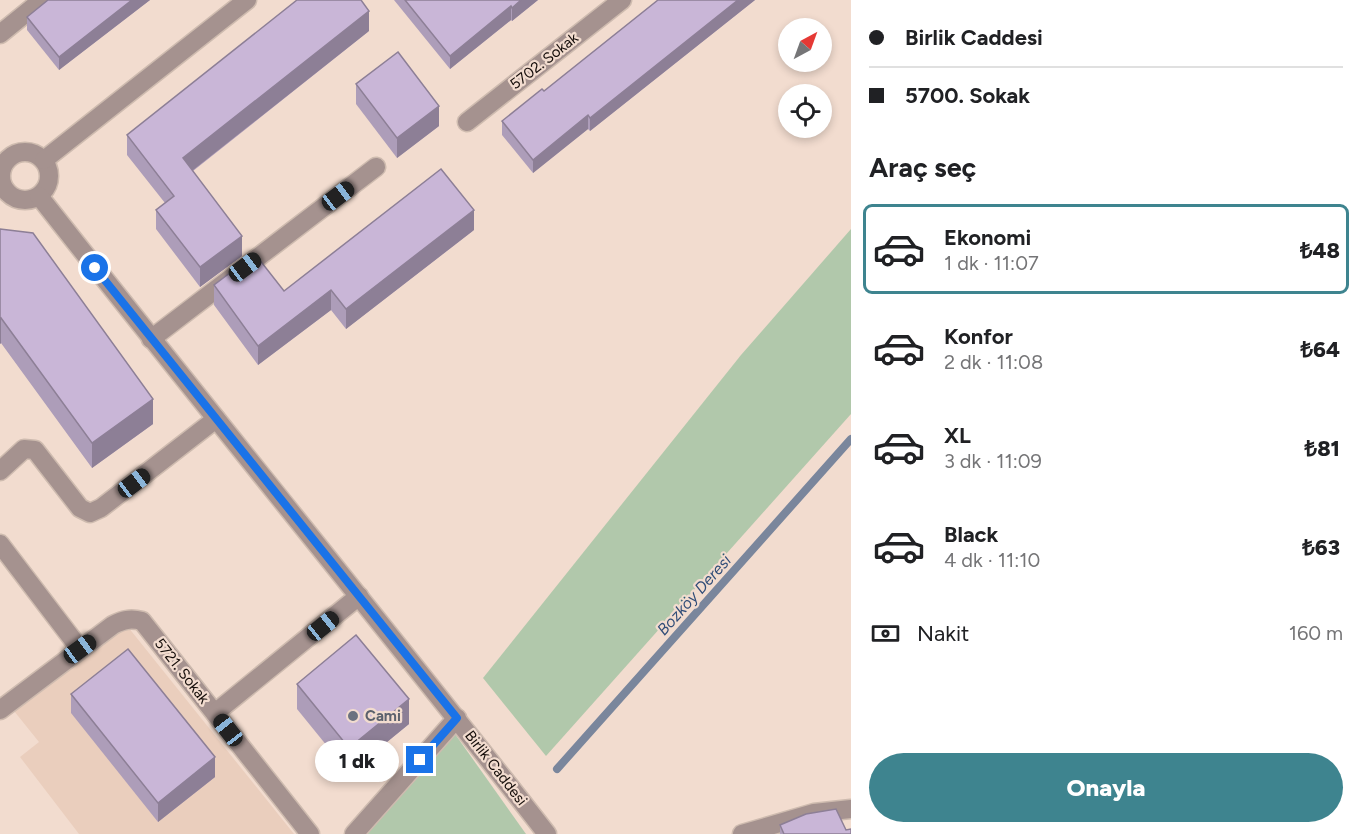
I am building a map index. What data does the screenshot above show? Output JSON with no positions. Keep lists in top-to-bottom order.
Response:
{
  "streets": {
    "street": ["5702. Sokak", "5721. Sokak", "Birlik Caddesi"]
  },
  "water": ["Bozköy Deresi"],
  "places": ["Cami"],
  "north": "top right",
  "page": {
    "banner": ["Birlik Caddesi", "5700. Sokak"],
    "heading": "Araç seç",
    "list": [
      {
        "name": "Ekonomi",
        "note": "1 dk · 11:07",
        "value": "₺48"
      },
      {
        "name": "Konfor",
        "note": "2 dk · 11:08",
        "value": "₺64"
      },
      {
        "name": "XL",
        "note": "3 dk · 11:09",
        "value": "₺81"
      },
      {
        "name": "Black",
        "note": "4 dk · 11:10",
        "value": "₺63"
      }
    ],
    "pay": ["Nakit", "160 m"],
    "bubble": "1 dk",
    "buttons": "Onayla"
  }
}
